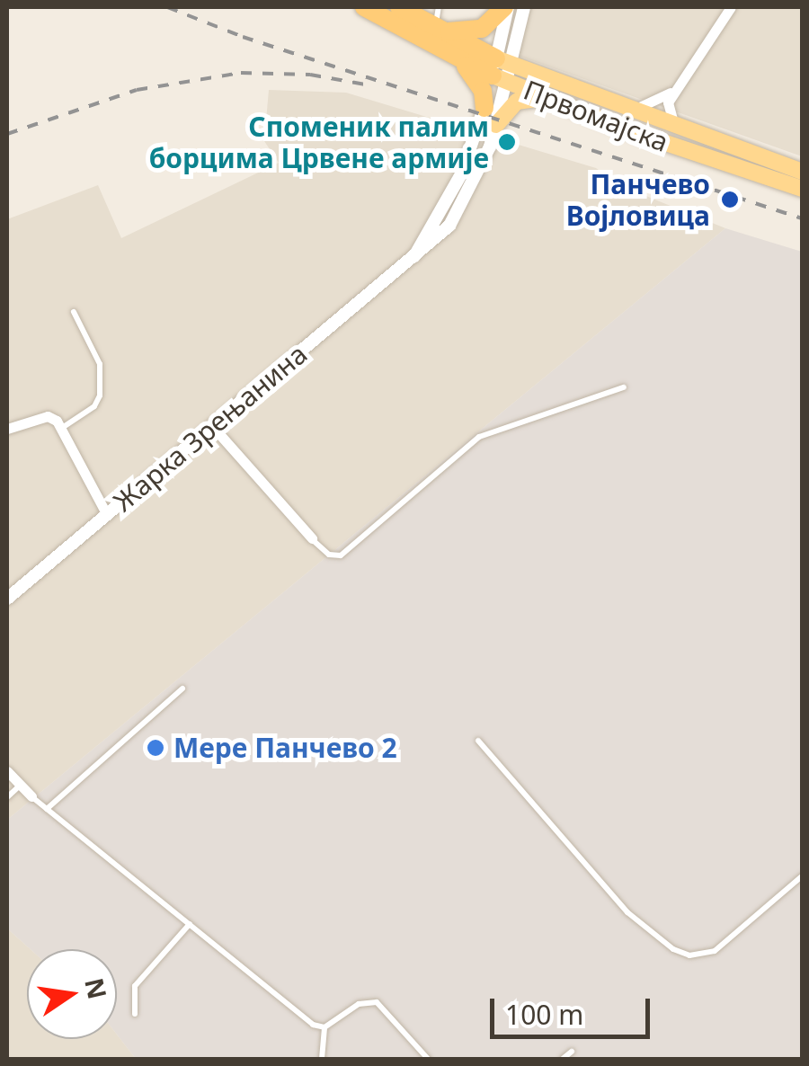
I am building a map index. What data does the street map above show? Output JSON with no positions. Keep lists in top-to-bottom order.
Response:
{
  "streets": {
    "main road": ["Првомајска"],
    "street": ["Жарка Зрењанина"]
  },
  "crossings": [
    ["Првомајска", "Жарка Зрењанина"]
  ],
  "places": ["Споменик палим борцима Црвене армије", "Панчево Војловица", "Мере Панчево 2"],
  "scale_bar": "100 m",
  "north": "right"
}
